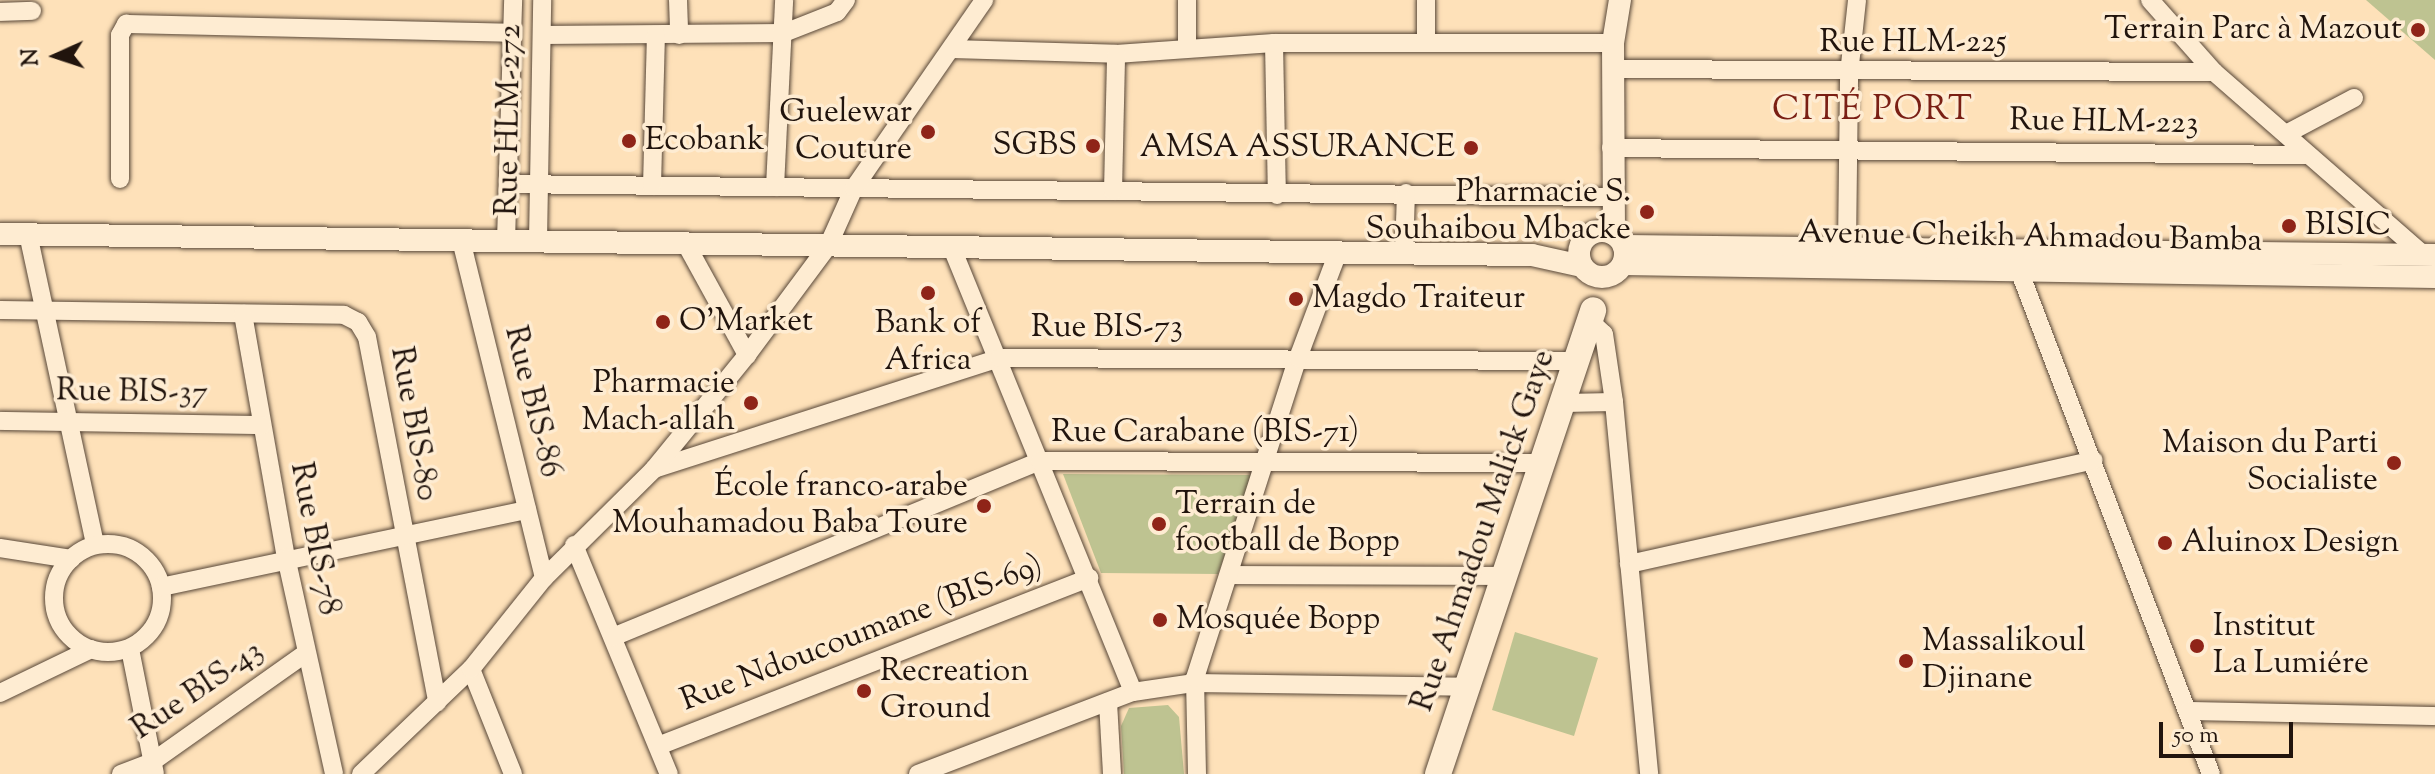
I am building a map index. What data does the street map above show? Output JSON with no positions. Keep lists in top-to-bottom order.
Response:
{
  "streets": {
    "main road": ["Rue Ahmadou Malick Gaye"],
    "street": [
      "Rue HLM-225",
      "Rue HLM-272",
      "Rue HLM-223",
      "Avenue Cheikh Ahmadou Bamba",
      "Rue BIS-73",
      "Rue BIS-37",
      "Rue BIS-86",
      "Rue BIS-80",
      "Rue Carabane (BIS-71)",
      "Rue BIS-78",
      "Rue Ndoucoumane (BIS-69)",
      "Rue BIS-43"
    ]
  },
  "crossings": [
    ["Rue HLM-225", "Rue Ahmadou Malick Gaye"],
    ["Rue HLM-223", "Rue Ahmadou Malick Gaye"],
    ["Avenue Cheikh Ahmadou Bamba", "Rue Ahmadou Malick Gaye"],
    ["Rue BIS-73", "Rue Ahmadou Malick Gaye"],
    ["Rue BIS-37", "Rue BIS-78"],
    ["Rue BIS-80", "Rue BIS-78"],
    ["Rue Carabane (BIS-71)", "Rue Ahmadou Malick Gaye"],
    ["Rue BIS-78", "Rue BIS-43"]
  ],
  "districts": ["CITÉ PORT"],
  "places": [
    "Terrain Parc à Mazout",
    "Guelewar Couture",
    "Ecobank",
    "SGBS",
    "AMSA ASSURANCE",
    "Pharmacie S. Souhaibou Mbacke",
    "BISIC",
    "Bank of Africa",
    "Magdo Traiteur",
    "O'Market",
    "Pharmacie Mach-allah",
    "Maison du Parti Socialiste",
    "École franco-arabe Mouhamadou Baba Toure",
    "Terrain de football de Bopp",
    "Aluinox Design",
    "Mosquée Bopp",
    "Institut La Lumiére",
    "Massalikoul Djinane",
    "Recreation Ground"
  ],
  "scale_bar": "50 m",
  "north": "left"
}
